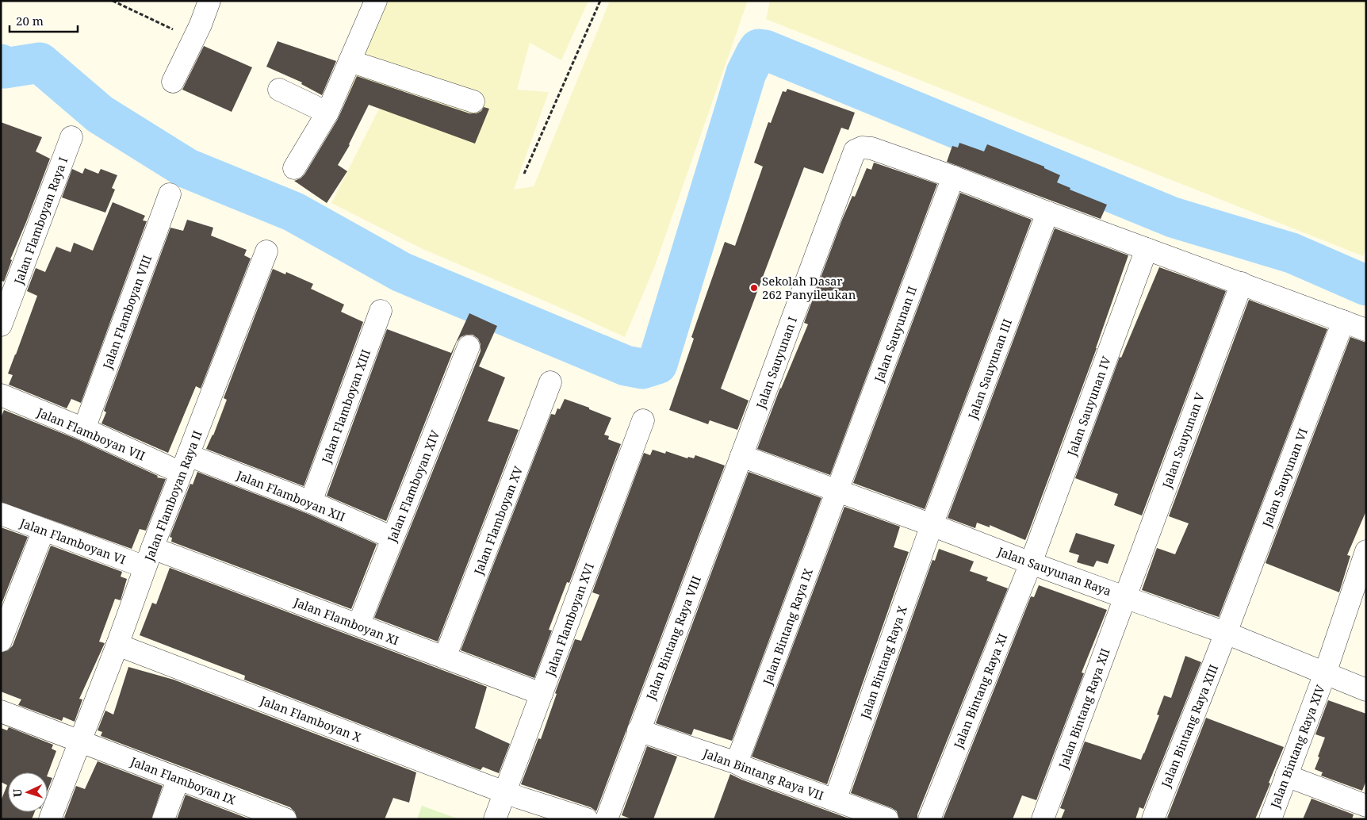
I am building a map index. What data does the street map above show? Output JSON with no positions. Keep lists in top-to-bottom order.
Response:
{
  "streets": {
    "street": [
      "Jalan Flamboyan Raya I",
      "Jalan Flamboyan VIII",
      "Jalan Sauyunan II",
      "Jalan Sauyunan I",
      "Jalan Sauyunan III",
      "Jalan Flamboyan XIII",
      "Jalan Sauyunan IV",
      "Jalan Flamboyan VII",
      "Jalan Sauyunan V",
      "Jalan Sauyunan VI",
      "Jalan Flamboyan XIV",
      "Jalan Flamboyan Raya II",
      "Jalan Flamboyan XII",
      "Jalan Flamboyan XV",
      "Jalan Flamboyan VI",
      "Jalan Sauyunan Raya",
      "Jalan Flamboyan XVI",
      "Jalan Flamboyan XI",
      "Jalan Bintang Raya IX",
      "Jalan Bintang Raya VIII",
      "Jalan Bintang Raya X",
      "Jalan Bintang Raya XI",
      "Jalan Bintang Raya XII",
      "Jalan Flamboyan X",
      "Jalan Bintang Raya XIII",
      "Jalan Bintang Raya XIV",
      "Jalan Bintang Raya VII",
      "Jalan Flamboyan IX"
    ]
  },
  "crossings": [
    ["Jalan Flamboyan VIII", "Jalan Flamboyan VII"],
    ["Jalan Sauyunan II", "Jalan Sauyunan I"],
    ["Jalan Sauyunan II", "Jalan Sauyunan Raya"],
    ["Jalan Sauyunan II", "Jalan Bintang Raya IX"],
    ["Jalan Sauyunan I", "Jalan Sauyunan Raya"],
    ["Jalan Sauyunan I", "Jalan Bintang Raya VIII"],
    ["Jalan Sauyunan III", "Jalan Sauyunan Raya"],
    ["Jalan Sauyunan III", "Jalan Bintang Raya X"],
    ["Jalan Flamboyan XIII", "Jalan Flamboyan XII"],
    ["Jalan Sauyunan IV", "Jalan Sauyunan Raya"],
    ["Jalan Sauyunan IV", "Jalan Bintang Raya XI"],
    ["Jalan Flamboyan VII", "Jalan Flamboyan Raya II"],
    ["Jalan Flamboyan VII", "Jalan Flamboyan XII"],
    ["Jalan Sauyunan V", "Jalan Sauyunan Raya"],
    ["Jalan Sauyunan V", "Jalan Bintang Raya XII"],
    ["Jalan Sauyunan VI", "Jalan Sauyunan Raya"],
    ["Jalan Sauyunan VI", "Jalan Bintang Raya XIII"],
    ["Jalan Flamboyan XIV", "Jalan Flamboyan XII"],
    ["Jalan Flamboyan XIV", "Jalan Flamboyan XI"],
    ["Jalan Flamboyan Raya II", "Jalan Flamboyan XII"],
    ["Jalan Flamboyan Raya II", "Jalan Flamboyan VI"],
    ["Jalan Flamboyan Raya II", "Jalan Flamboyan XI"],
    ["Jalan Flamboyan Raya II", "Jalan Flamboyan X"],
    ["Jalan Flamboyan Raya II", "Jalan Flamboyan IX"],
    ["Jalan Flamboyan XV", "Jalan Flamboyan XI"],
    ["Jalan Flamboyan VI", "Jalan Flamboyan XI"],
    ["Jalan Sauyunan Raya", "Jalan Bintang Raya IX"],
    ["Jalan Sauyunan Raya", "Jalan Bintang Raya VIII"],
    ["Jalan Sauyunan Raya", "Jalan Bintang Raya X"],
    ["Jalan Sauyunan Raya", "Jalan Bintang Raya XI"],
    ["Jalan Sauyunan Raya", "Jalan Bintang Raya XII"],
    ["Jalan Sauyunan Raya", "Jalan Bintang Raya XIII"],
    ["Jalan Sauyunan Raya", "Jalan Bintang Raya XIV"],
    ["Jalan Flamboyan XVI", "Jalan Flamboyan XI"],
    ["Jalan Flamboyan XVI", "Jalan Flamboyan X"],
    ["Jalan Bintang Raya IX", "Jalan Bintang Raya VII"],
    ["Jalan Bintang Raya VIII", "Jalan Bintang Raya VII"],
    ["Jalan Bintang Raya X", "Jalan Bintang Raya VII"]
  ],
  "places": ["Sekolah Dasar 262 Panyileukan"],
  "scale_bar": "20 m",
  "north": "left"
}
